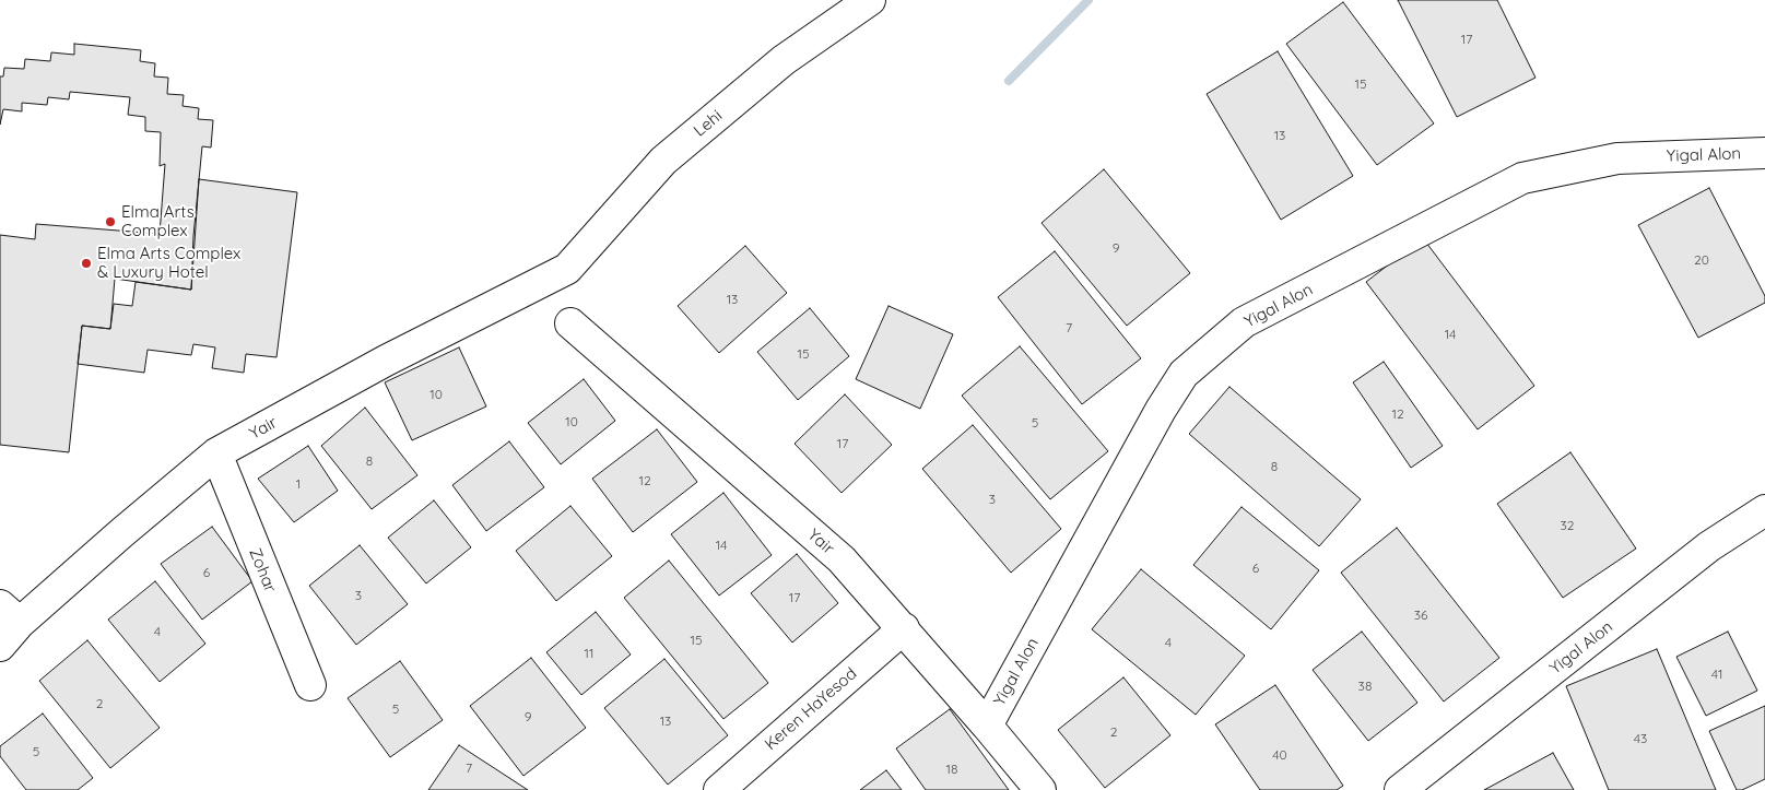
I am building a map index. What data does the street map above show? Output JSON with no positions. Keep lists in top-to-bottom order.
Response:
{
  "streets": {
    "street": [
      "Lehi",
      "Yigal Alon",
      "Yair",
      "Zohar",
      "Keren HaYesod"
    ]
  },
  "crossings": [
    ["Lehi", "Yair"],
    ["Yigal Alon", "Yair"],
    ["Yair", "Zohar"],
    ["Yair", "Keren HaYesod"]
  ],
  "places": ["Elma Arts Complex", "Elma Arts Complex & Luxury Hotel"],
  "house_numbers": [
    "17",
    "15",
    "13",
    "9",
    "20",
    "13",
    "7",
    "14",
    "15",
    "10",
    "12",
    "10",
    "5",
    "17",
    "8",
    "8",
    "12",
    "1",
    "3",
    "32",
    "14",
    "6",
    "6",
    "3",
    "17",
    "36",
    "4",
    "15",
    "4",
    "11",
    "41",
    "38",
    "2",
    "5",
    "9",
    "13",
    "2",
    "43",
    "5",
    "40",
    "7",
    "18"
  ]
}
